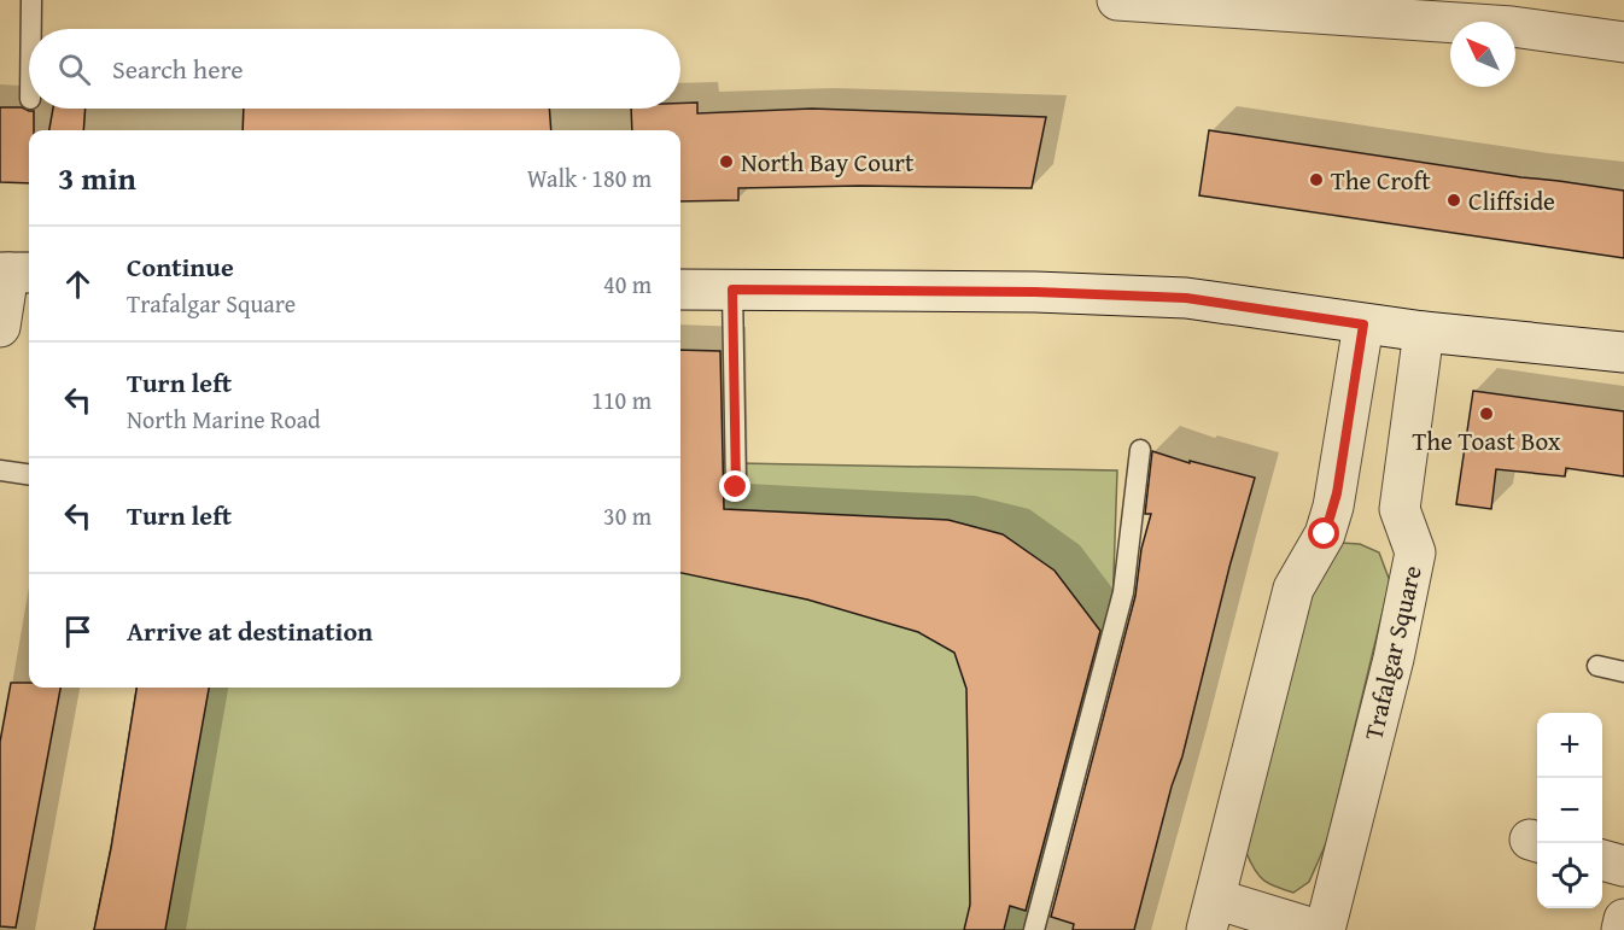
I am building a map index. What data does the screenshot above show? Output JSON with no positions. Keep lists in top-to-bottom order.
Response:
{
  "streets": {
    "street": ["Trafalgar Square"]
  },
  "places": [
    "North Bay Court",
    "The Croft",
    "Cliffside",
    "The Toast Box"
  ],
  "north": "top left",
  "page": {
    "search": "Search here",
    "heading": ["3 min", "Walk · 180 m"],
    "list": [
      ["Continue", "Trafalgar Square", "40 m"],
      ["Turn left", "North Marine Road", "110 m"],
      ["Turn left", "30 m"],
      "Arrive at destination"
    ],
    "map_buttons": ["+", "−"]
  }
}
